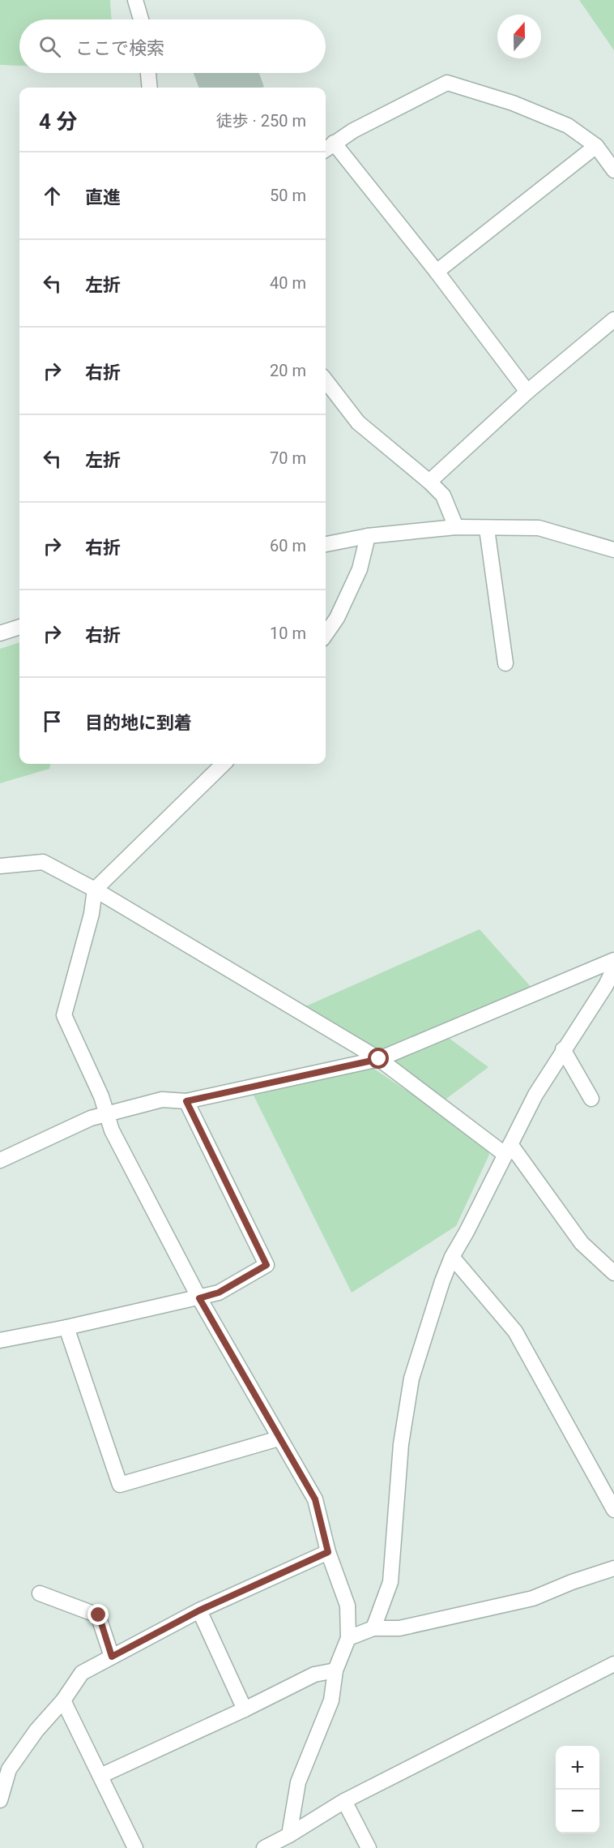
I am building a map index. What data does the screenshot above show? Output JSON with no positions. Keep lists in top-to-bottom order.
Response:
{
  "north": "top",
  "page": {
    "search": "ここで検索",
    "heading": ["4 分", "徒歩 · 250 m"],
    "list": [
      ["直進", "50 m"],
      ["左折", "40 m"],
      ["右折", "20 m"],
      ["左折", "70 m"],
      ["右折", "60 m"],
      ["右折", "10 m"],
      "目的地に到着"
    ],
    "map_buttons": ["+", "−"]
  }
}
